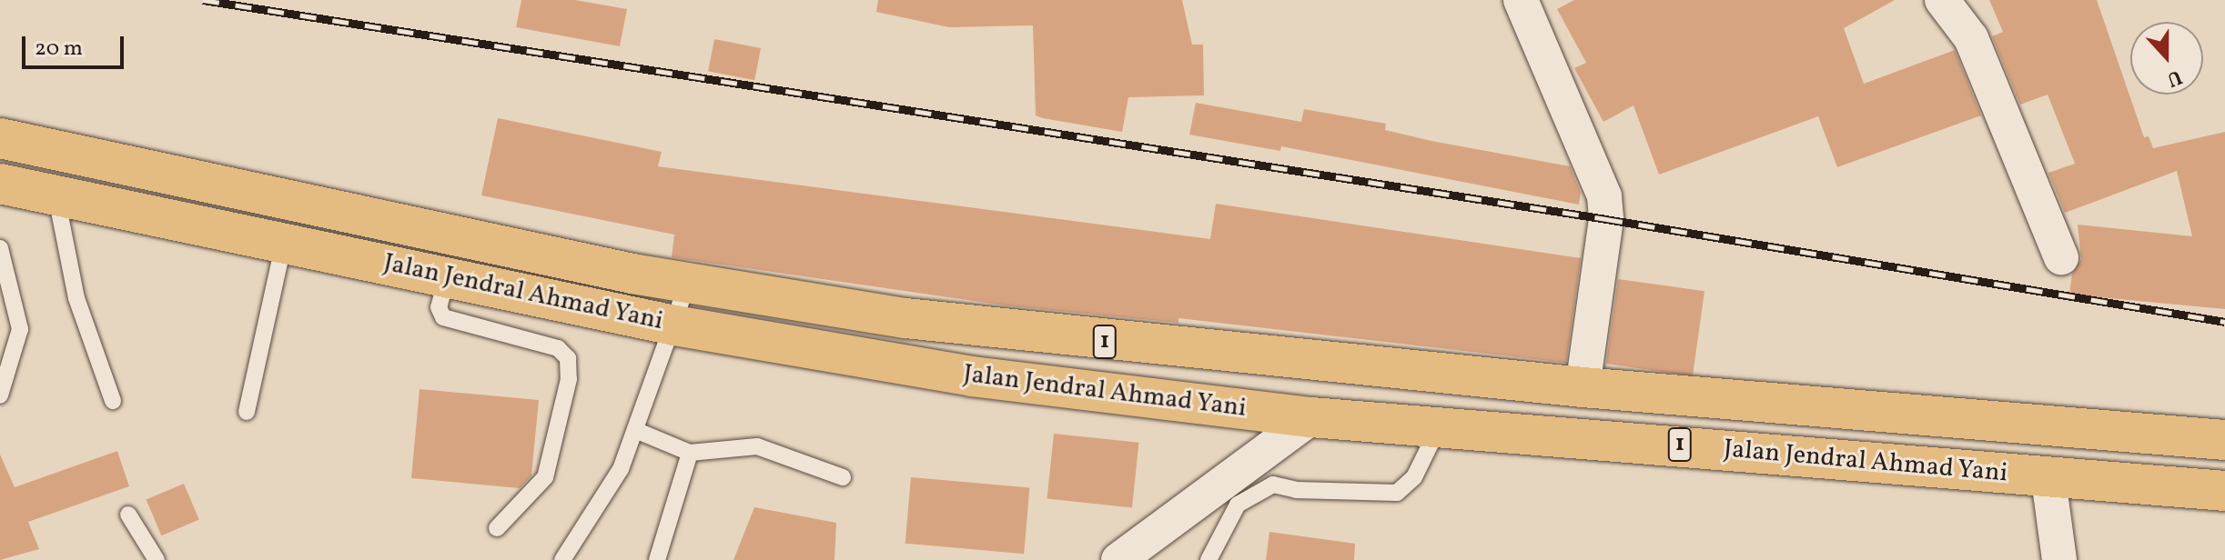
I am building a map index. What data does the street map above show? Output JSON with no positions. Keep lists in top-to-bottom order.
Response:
{
  "streets": {
    "highway": ["Jalan Jendral Ahmad Yani", "1"]
  },
  "scale_bar": "20 m",
  "north": "bottom"
}
